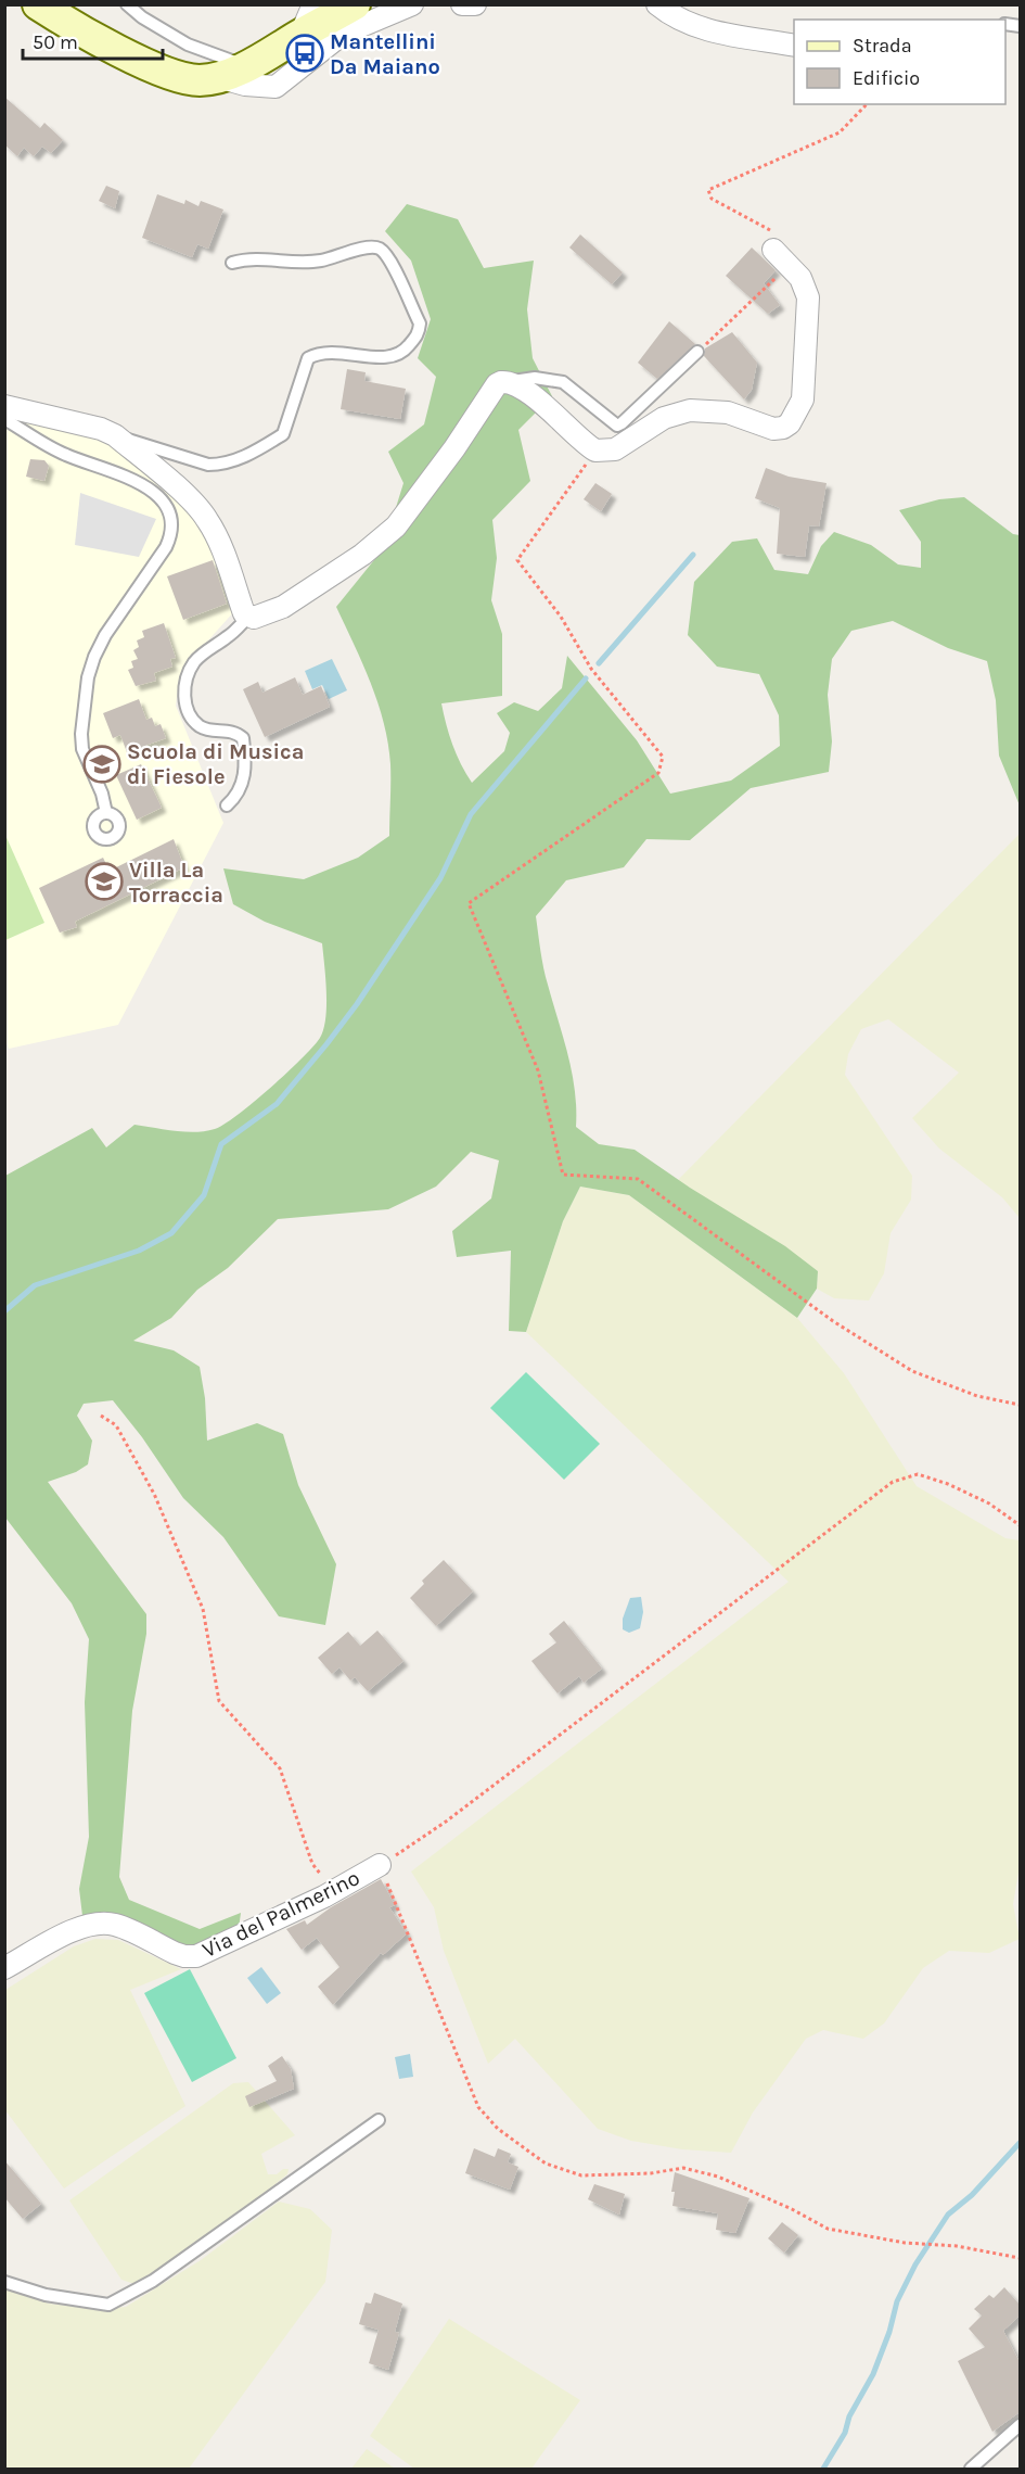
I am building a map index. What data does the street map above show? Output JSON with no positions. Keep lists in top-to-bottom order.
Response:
{
  "streets": {
    "street": ["Via del Palmerino"]
  },
  "places": {
    "bus stop": ["Mantellini Da Maiano"],
    "school or university": ["Scuola di Musica di Fiesole", "Villa La Torraccia"]
  },
  "legend": ["Strada", "Edificio"],
  "scale_bar": "50 m"
}
